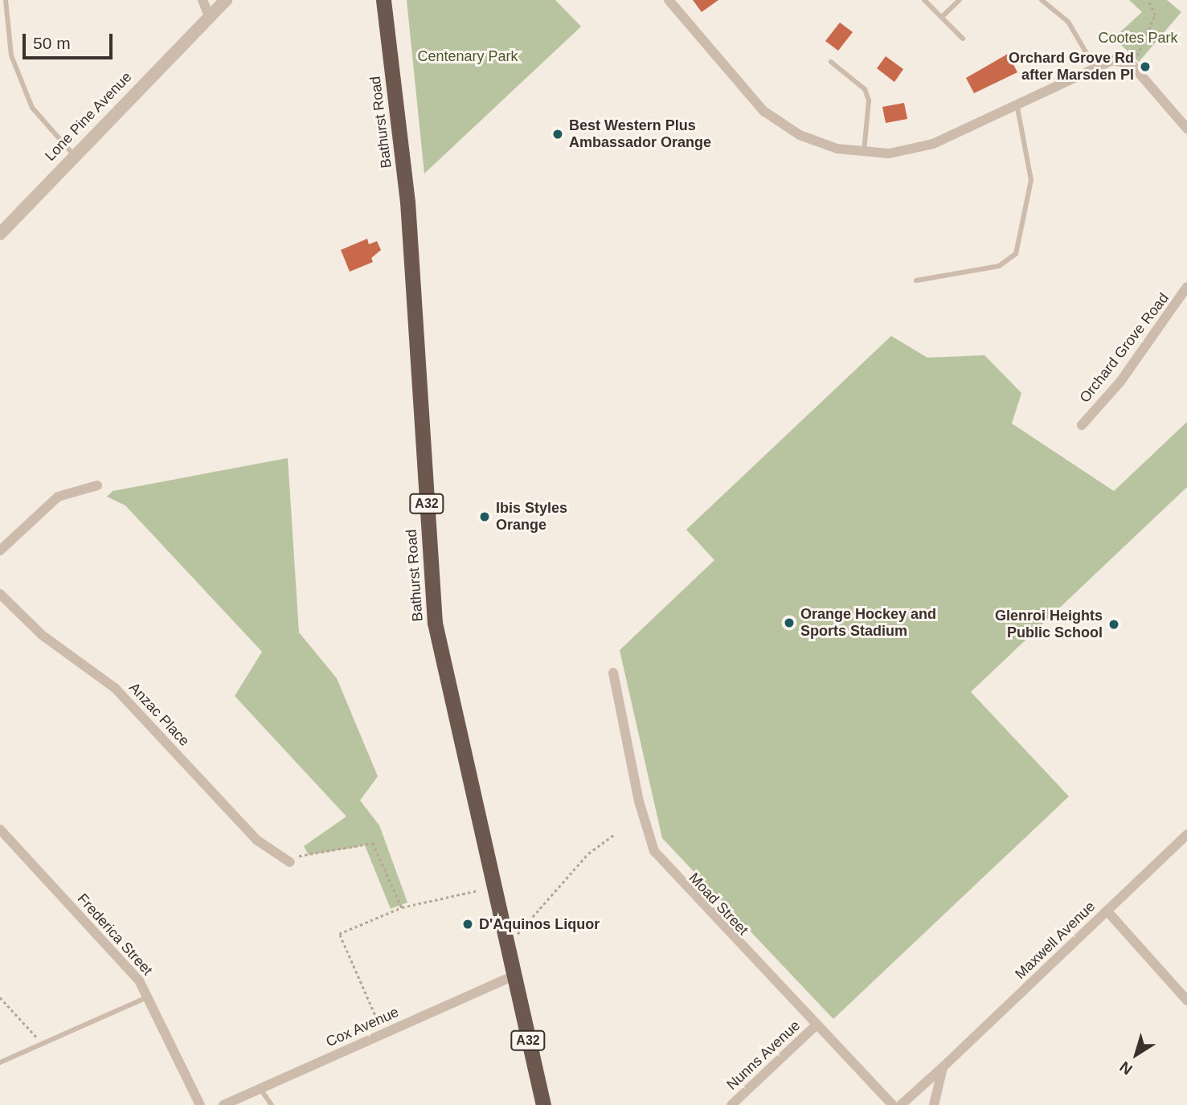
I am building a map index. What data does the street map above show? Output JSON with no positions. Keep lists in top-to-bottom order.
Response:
{
  "streets": {
    "highway": ["Bathurst Road", "A32"],
    "street": [
      "Lone Pine Avenue",
      "Orchard Grove Road",
      "Anzac Place",
      "Moad Street",
      "Frederica Street",
      "Maxwell Avenue",
      "Cox Avenue",
      "Nunns Avenue"
    ]
  },
  "crossings": [
    ["Bathurst Road", "Cox Avenue"],
    ["Moad Street", "Nunns Avenue"]
  ],
  "parks": ["Cootes Park", "Centenary Park"],
  "places": [
    "Orchard Grove Rd after Marsden Pl",
    "Best Western Plus Ambassador Orange",
    "Ibis Styles Orange",
    "Orange Hockey and Sports Stadium",
    "Glenroi Heights Public School",
    "D'Aquinos Liquor"
  ],
  "scale_bar": "50 m",
  "north": "bottom left"
}
